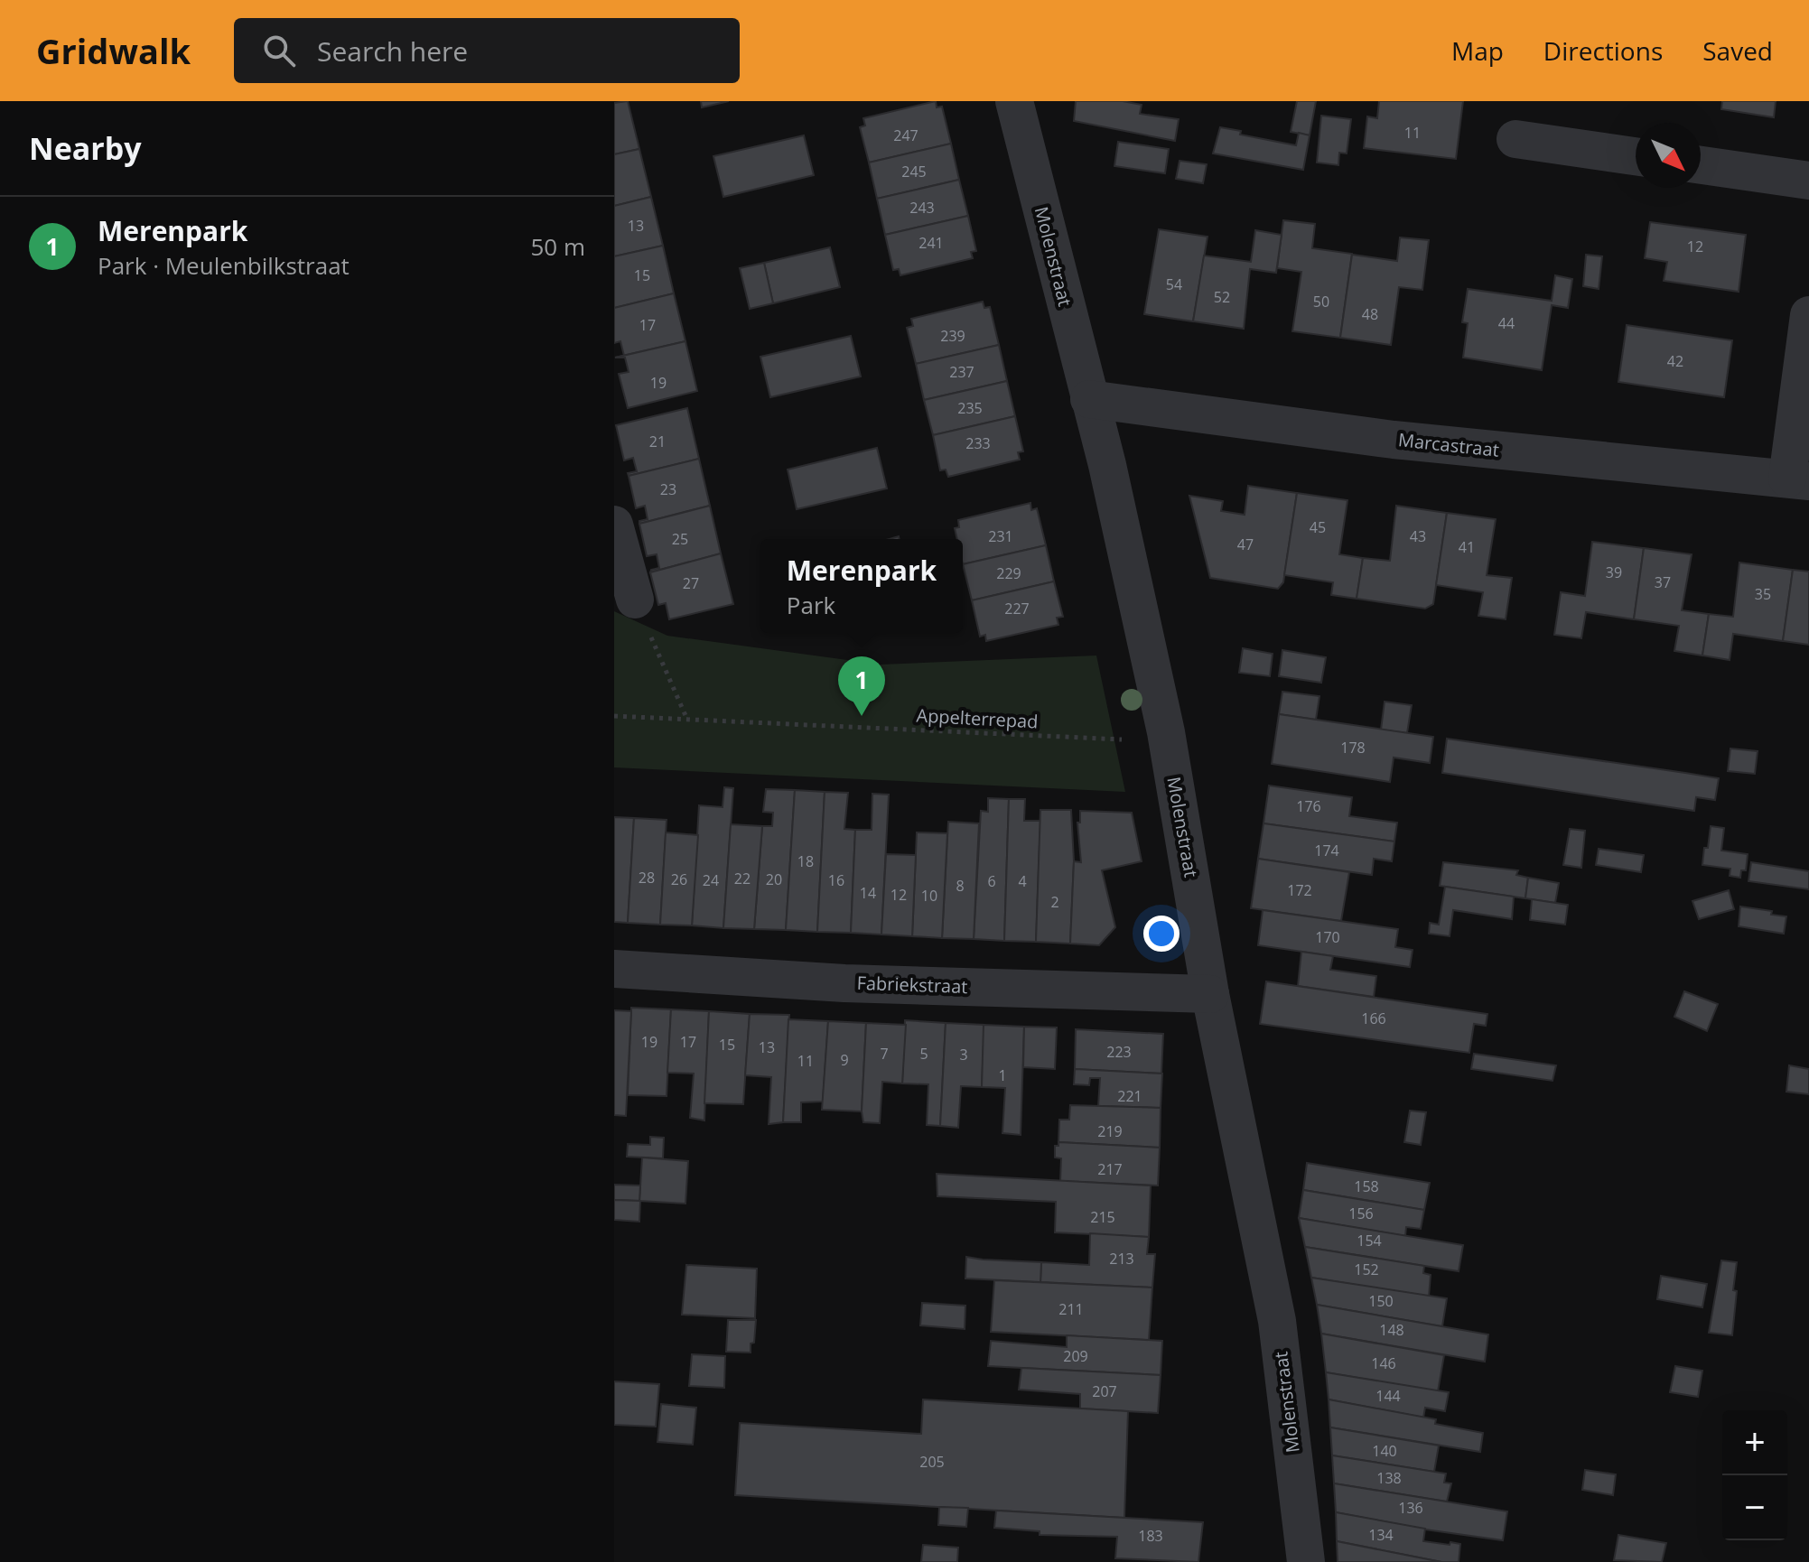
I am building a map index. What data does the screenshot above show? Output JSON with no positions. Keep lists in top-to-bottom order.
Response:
{
  "streets": {
    "street": ["Molenstraat", "Marcastraat", "Fabriekstraat"],
    "path": ["Appelterrepad"]
  },
  "crossings": [
    ["Molenstraat", "Marcastraat"],
    ["Molenstraat", "Appelterrepad"],
    ["Molenstraat", "Fabriekstraat"]
  ],
  "house_numbers": [
    "11",
    "247",
    "245",
    "243",
    "13",
    "241",
    "12",
    "15",
    "54",
    "52",
    "50",
    "48",
    "44",
    "17",
    "239",
    "42",
    "237",
    "19",
    "235",
    "21",
    "233",
    "23",
    "45",
    "231",
    "43",
    "25",
    "47",
    "41",
    "39",
    "229",
    "37",
    "27",
    "35",
    "227",
    "178",
    "176",
    "174",
    "18",
    "28",
    "22",
    "26",
    "20",
    "24",
    "16",
    "6",
    "4",
    "8",
    "172",
    "14",
    "12",
    "10",
    "2",
    "170",
    "166",
    "19",
    "17",
    "15",
    "13",
    "223",
    "7",
    "5",
    "3",
    "9",
    "11",
    "1",
    "221",
    "219",
    "217",
    "158",
    "156",
    "215",
    "154",
    "213",
    "152",
    "150",
    "211",
    "148",
    "209",
    "146",
    "207",
    "144",
    "140",
    "205",
    "138",
    "136",
    "134",
    "183"
  ],
  "north": "bottom right",
  "page": {
    "header": "Gridwalk",
    "search": "Search here",
    "nav": ["Map", "Directions", "Saved"],
    "heading": "Nearby",
    "list": [
      {
        "mark": "1",
        "name": "Merenpark",
        "note": "Park · Meulenbilkstraat",
        "value": "50 m"
      }
    ],
    "popup": ["Merenpark", "Park"],
    "pins": "1",
    "map_buttons": ["+", "−"]
  }
}
